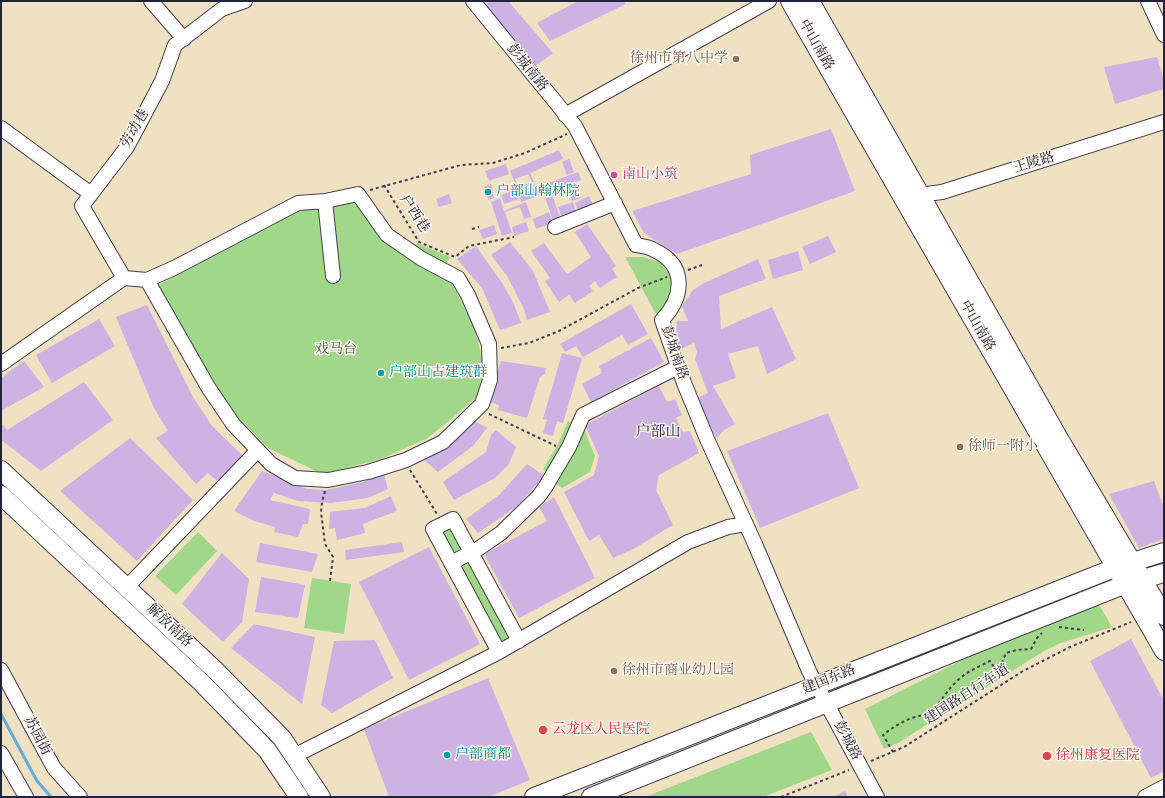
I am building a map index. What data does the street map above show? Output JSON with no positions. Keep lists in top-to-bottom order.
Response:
{
  "streets": {
    "main road": ["中山南路", "解放南路", "建国东路"],
    "street": [
      "彭城南路",
      "劳动巷",
      "王陵路",
      "苏园街",
      "彭城路"
    ],
    "path": ["户西巷", "建国路自行车道"]
  },
  "crossings": [
    ["中山南路", "王陵路"],
    ["中山南路", "建国东路"],
    ["中山南路", "建国路自行车道"],
    ["彭城南路", "建国东路"],
    ["彭城南路", "彭城路"],
    ["建国东路", "彭城路"],
    ["建国路自行车道", "彭城路"]
  ],
  "districts": ["户部山"],
  "parks": ["戏马台"],
  "places": [
    "徐州市第八中学",
    "南山小筑",
    "户部山翰林院",
    "户部山古建筑群",
    "徐师一附小",
    "徐州市商业幼儿园",
    "云龙区人民医院",
    "户部商都",
    "徐州康复医院"
  ]
}
